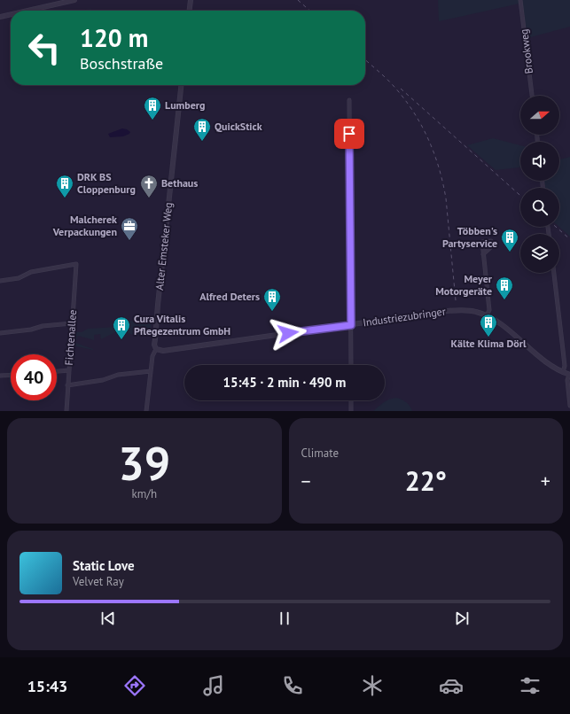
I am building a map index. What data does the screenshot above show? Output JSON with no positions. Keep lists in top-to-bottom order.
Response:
{
  "streets": {
    "street": [
      "Brookweg",
      "Alter Emsteker Weg",
      "Industriezubringer",
      "Fichtenallee"
    ]
  },
  "crossings": [
    ["Alter Emsteker Weg", "Industriezubringer"]
  ],
  "places": {
    "building": [
      "Lumberg",
      "QuickStick",
      "DRK BS Cloppenburg",
      "Többen's Partyservice",
      "Meyer Motorgeräte",
      "Alfred Deters",
      "Kälte Klima Dörl",
      "Cura Vitalis Pflegezentrum GmbH"
    ],
    "church": ["Bethaus"],
    "office": ["Malcherek Verpackungen"]
  },
  "north": "right",
  "page": {
    "turn": ["120 m", "Boschstraße"],
    "limit": "40",
    "trip": "15:45 · 2 min · 490 m",
    "tile": [
      ["39", "km/h"],
      "Climate"
    ],
    "heat": ["−", "22°", "+"],
    "song": ["Static Love", "Velvet Ray"],
    "tabs": "15:43"
  }
}
